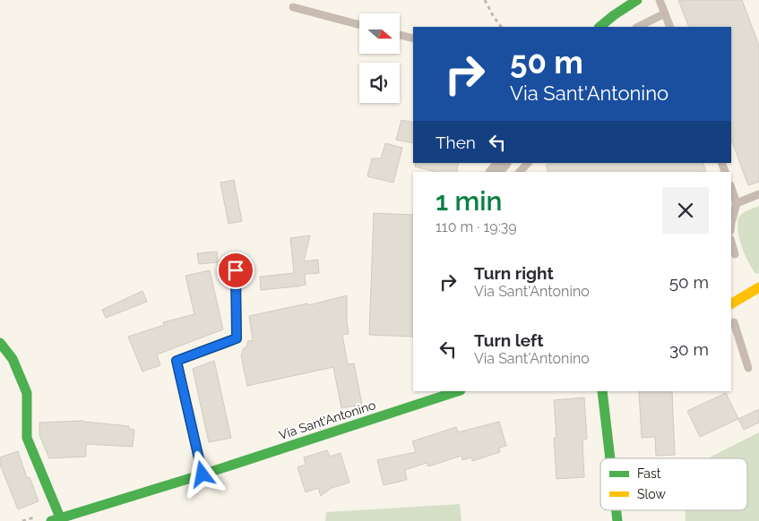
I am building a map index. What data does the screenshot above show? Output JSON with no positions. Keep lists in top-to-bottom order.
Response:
{
  "streets": {
    "street": ["Via Sant'Antonino"]
  },
  "legend": ["Fast", "Slow"],
  "north": "right",
  "page": {
    "turn": ["50 m", "Via Sant'Antonino"],
    "then": "Then",
    "heading": ["1 min", "110 m · 19:39"],
    "list": [
      {
        "name": "Turn right",
        "note": "Via Sant'Antonino",
        "value": "50 m"
      },
      {
        "name": "Turn left",
        "note": "Via Sant'Antonino",
        "value": "30 m"
      }
    ]
  }
}
